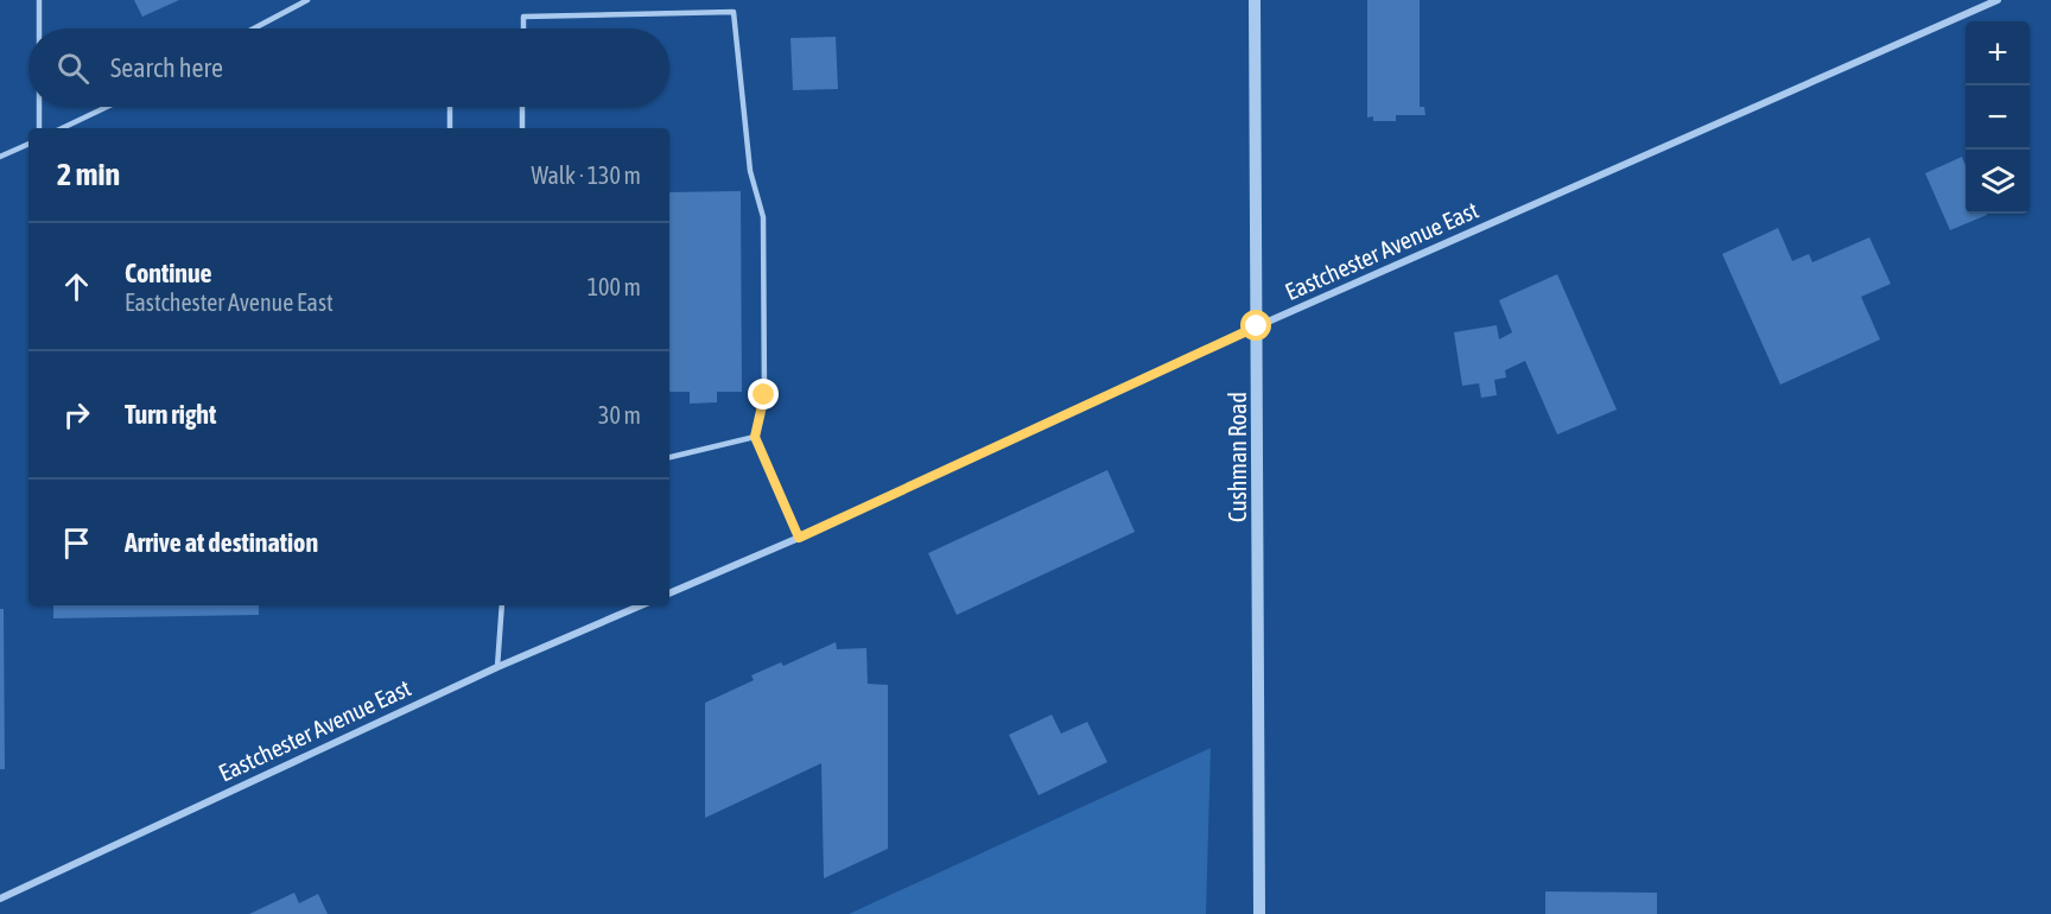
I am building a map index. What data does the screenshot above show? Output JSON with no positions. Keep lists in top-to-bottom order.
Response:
{
  "streets": {
    "street": ["Eastchester Avenue East", "Cushman Road"]
  },
  "crossings": [
    ["Eastchester Avenue East", "Cushman Road"]
  ],
  "page": {
    "map_buttons": ["+", "−"],
    "search": "Search here",
    "heading": ["2 min", "Walk · 130 m"],
    "list": [
      ["Continue", "Eastchester Avenue East", "100 m"],
      ["Turn right", "30 m"],
      "Arrive at destination"
    ]
  }
}
